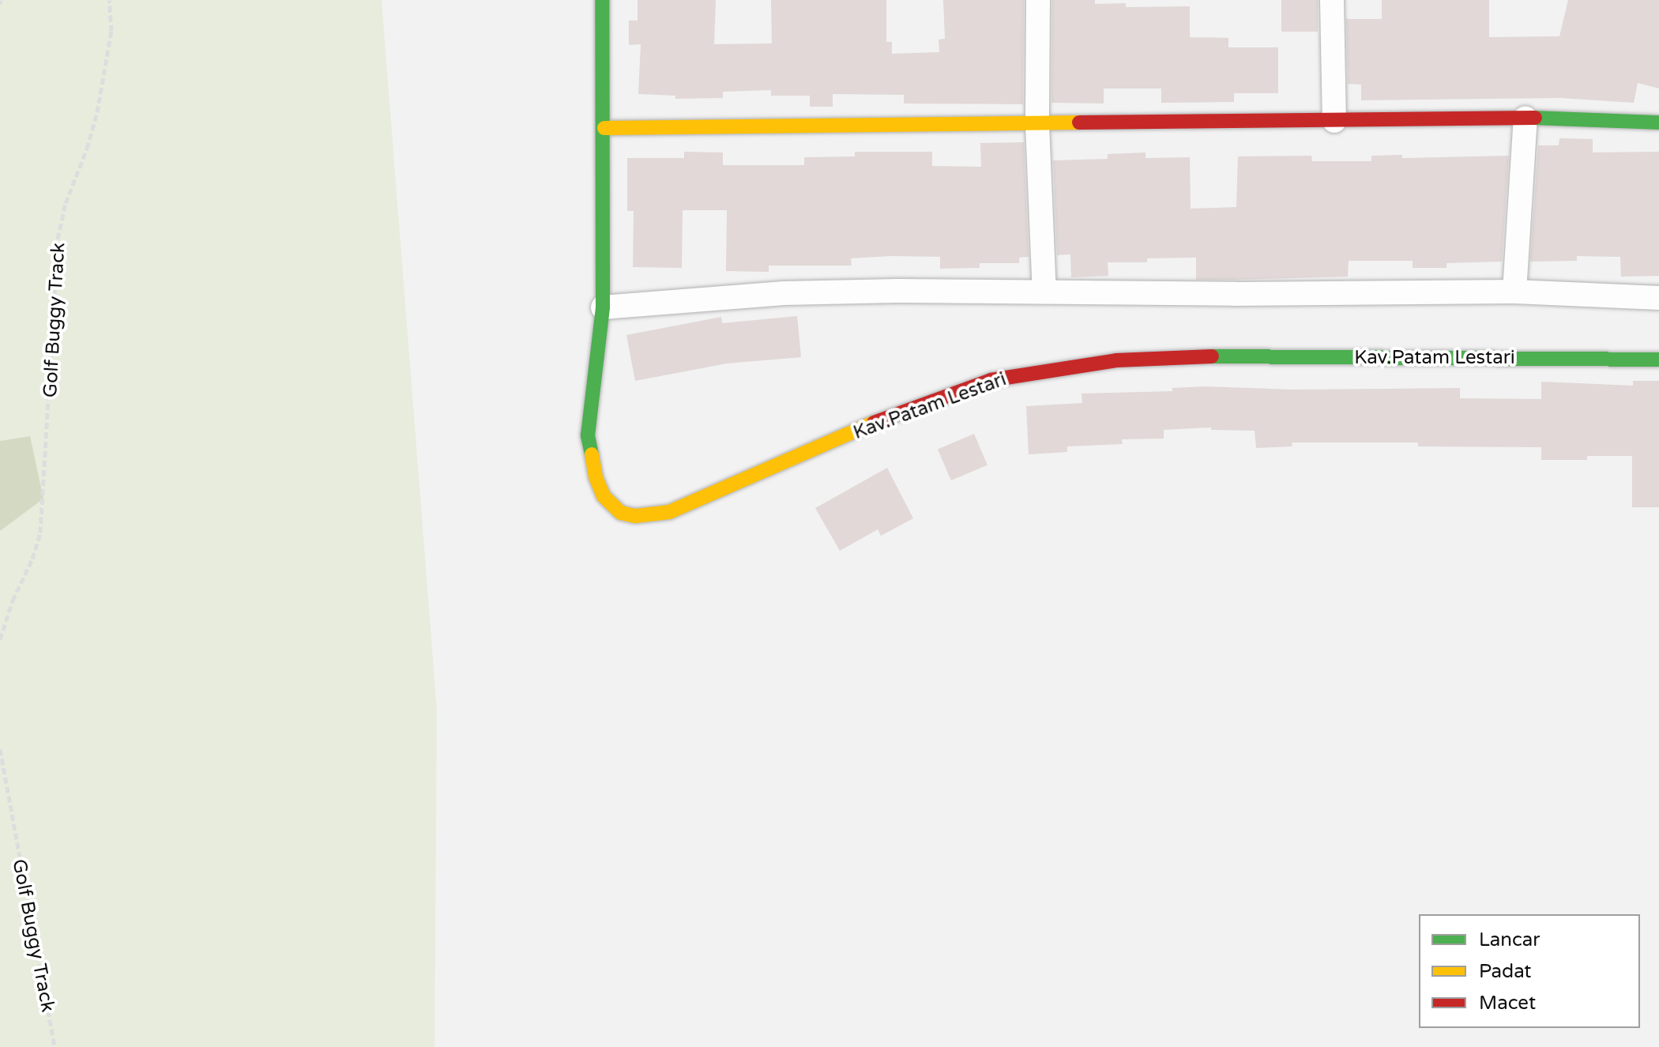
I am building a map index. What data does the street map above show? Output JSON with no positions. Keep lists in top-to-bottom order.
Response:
{
  "streets": {
    "street": ["Kav.Patam Lestari"],
    "path": ["Golf Buggy Track"]
  },
  "legend": ["Lancar", "Padat", "Macet"]
}
